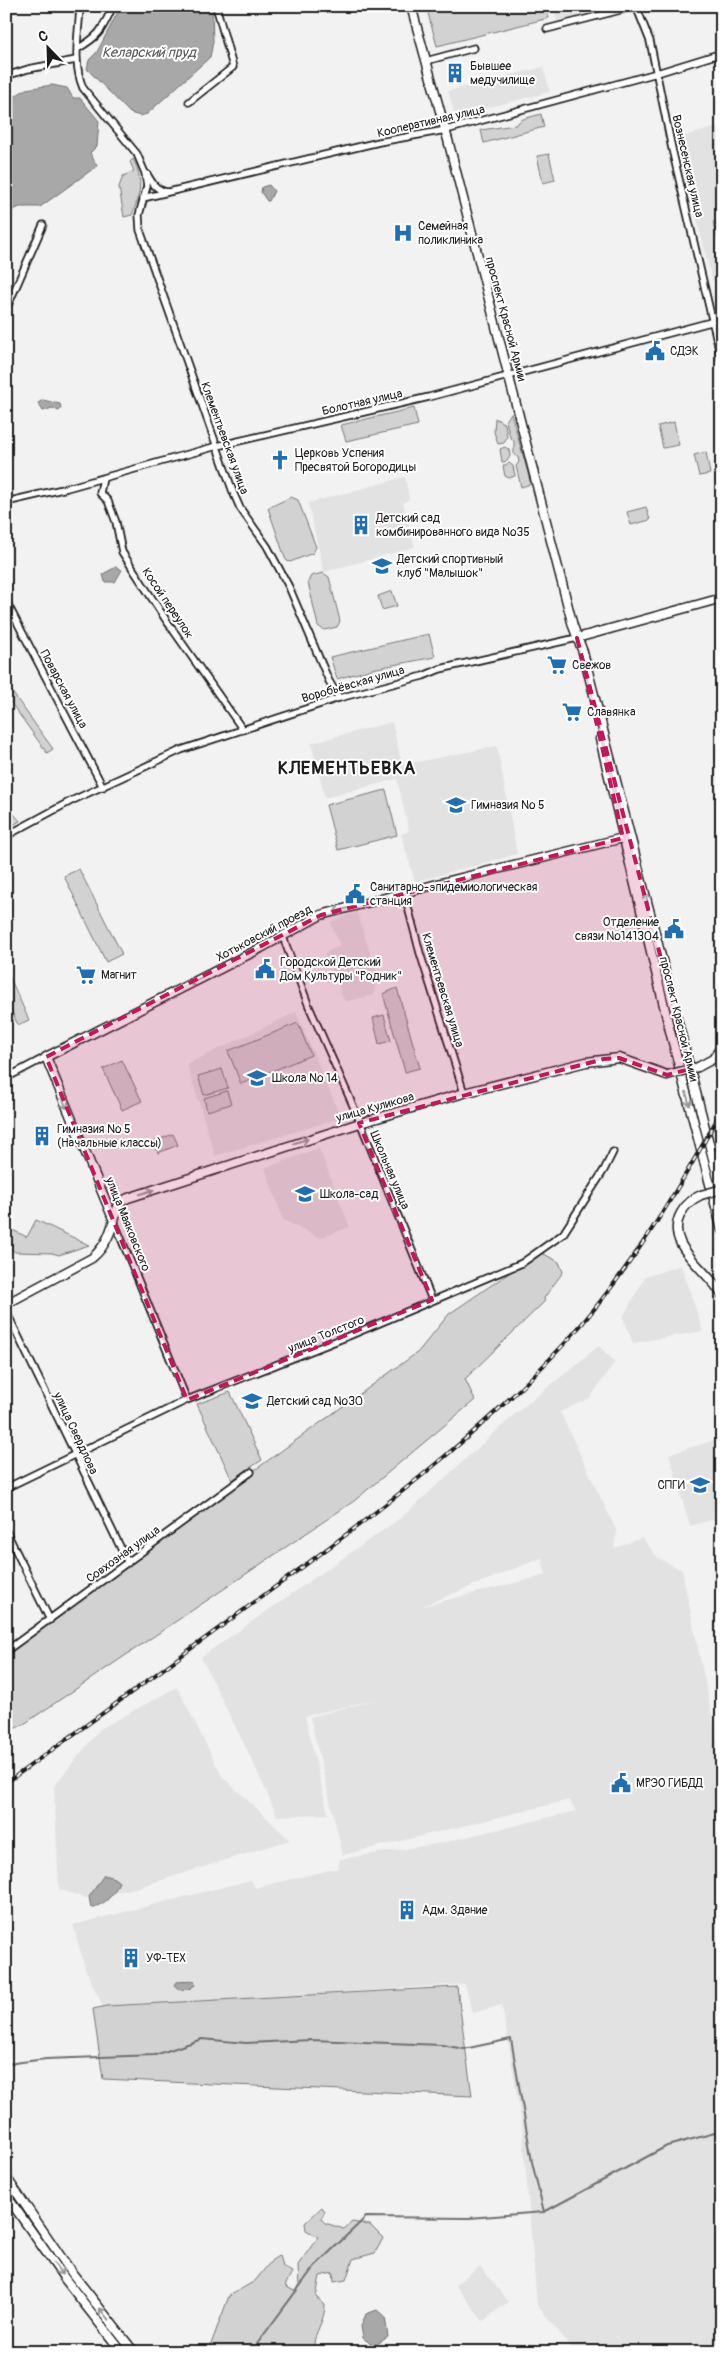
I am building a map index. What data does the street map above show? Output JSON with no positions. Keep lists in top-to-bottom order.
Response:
{
  "streets": {
    "main road": [
      "проспект Красной Армии",
      "Воробьёвская улица",
      "Хотьковский проезд",
      "улица Куликова",
      "улица Маяковского"
    ],
    "street": [
      "Кооперативная улица",
      "Вознесенская улица",
      "Болотная улица",
      "Клементьевская улица",
      "Косой переулок",
      "Поварская улица",
      "Школьная улица",
      "улица Толстого",
      "улица Свердлова",
      "Совхозная улица"
    ]
  },
  "crossings": [
    ["Кооперативная улица", "Вознесенская улица"],
    ["Кооперативная улица", "проспект Красной Армии"],
    ["Кооперативная улица", "Клементьевская улица"],
    ["Вознесенская улица", "Болотная улица"],
    ["проспект Красной Армии", "Болотная улица"],
    ["проспект Красной Армии", "Воробьёвская улица"],
    ["проспект Красной Армии", "Хотьковский проезд"],
    ["Болотная улица", "Клементьевская улица"],
    ["Болотная улица", "Косой переулок"],
    ["Клементьевская улица", "Воробьёвская улица"],
    ["Клементьевская улица", "Хотьковский проезд"],
    ["Клементьевская улица", "улица Куликова"],
    ["Косой переулок", "Воробьёвская улица"],
    ["Воробьёвская улица", "Поварская улица"],
    ["Хотьковский проезд", "Школьная улица"],
    ["Хотьковский проезд", "улица Маяковского"],
    ["улица Куликова", "Школьная улица"],
    ["улица Куликова", "улица Маяковского"],
    ["Школьная улица", "улица Толстого"],
    ["улица Маяковского", "улица Толстого"],
    ["улица Толстого", "улица Свердлова"],
    ["улица Свердлова", "Совхозная улица"]
  ],
  "one_way": ["Хотьковский проезд", "улица Маяковского"],
  "districts": ["КЛЕМЕНТЬЕВКА"],
  "water": ["Келарский пруд"],
  "places": {
    "building": [
      "Бывшее медучилище",
      "Детский сад комбинированного вида №35",
      "Гимназия № 5 (Начальные классы)",
      "Адм. Здание",
      "УФ-ТЕХ"
    ],
    "hospital": ["Семейная поликлиника"],
    "public building": [
      "СДЭК",
      "Санитарно-эпидемиологическая станция",
      "Отделение связи №141304",
      "Городской Детский Дом Культуры \"Родник\"",
      "МРЭО ГИБДД"
    ],
    "church": ["Церковь Успения Пресвятой Богородицы"],
    "school or university": [
      "Детский спортивный клуб \"Малышок\"",
      "Гимназия № 5",
      "Школа № 14",
      "Школа-сад",
      "Детский сад №30",
      "СПГИ"
    ],
    "supermarket": ["Свежов", "Славянка", "Магнит"]
  },
  "north": "top left"
}
